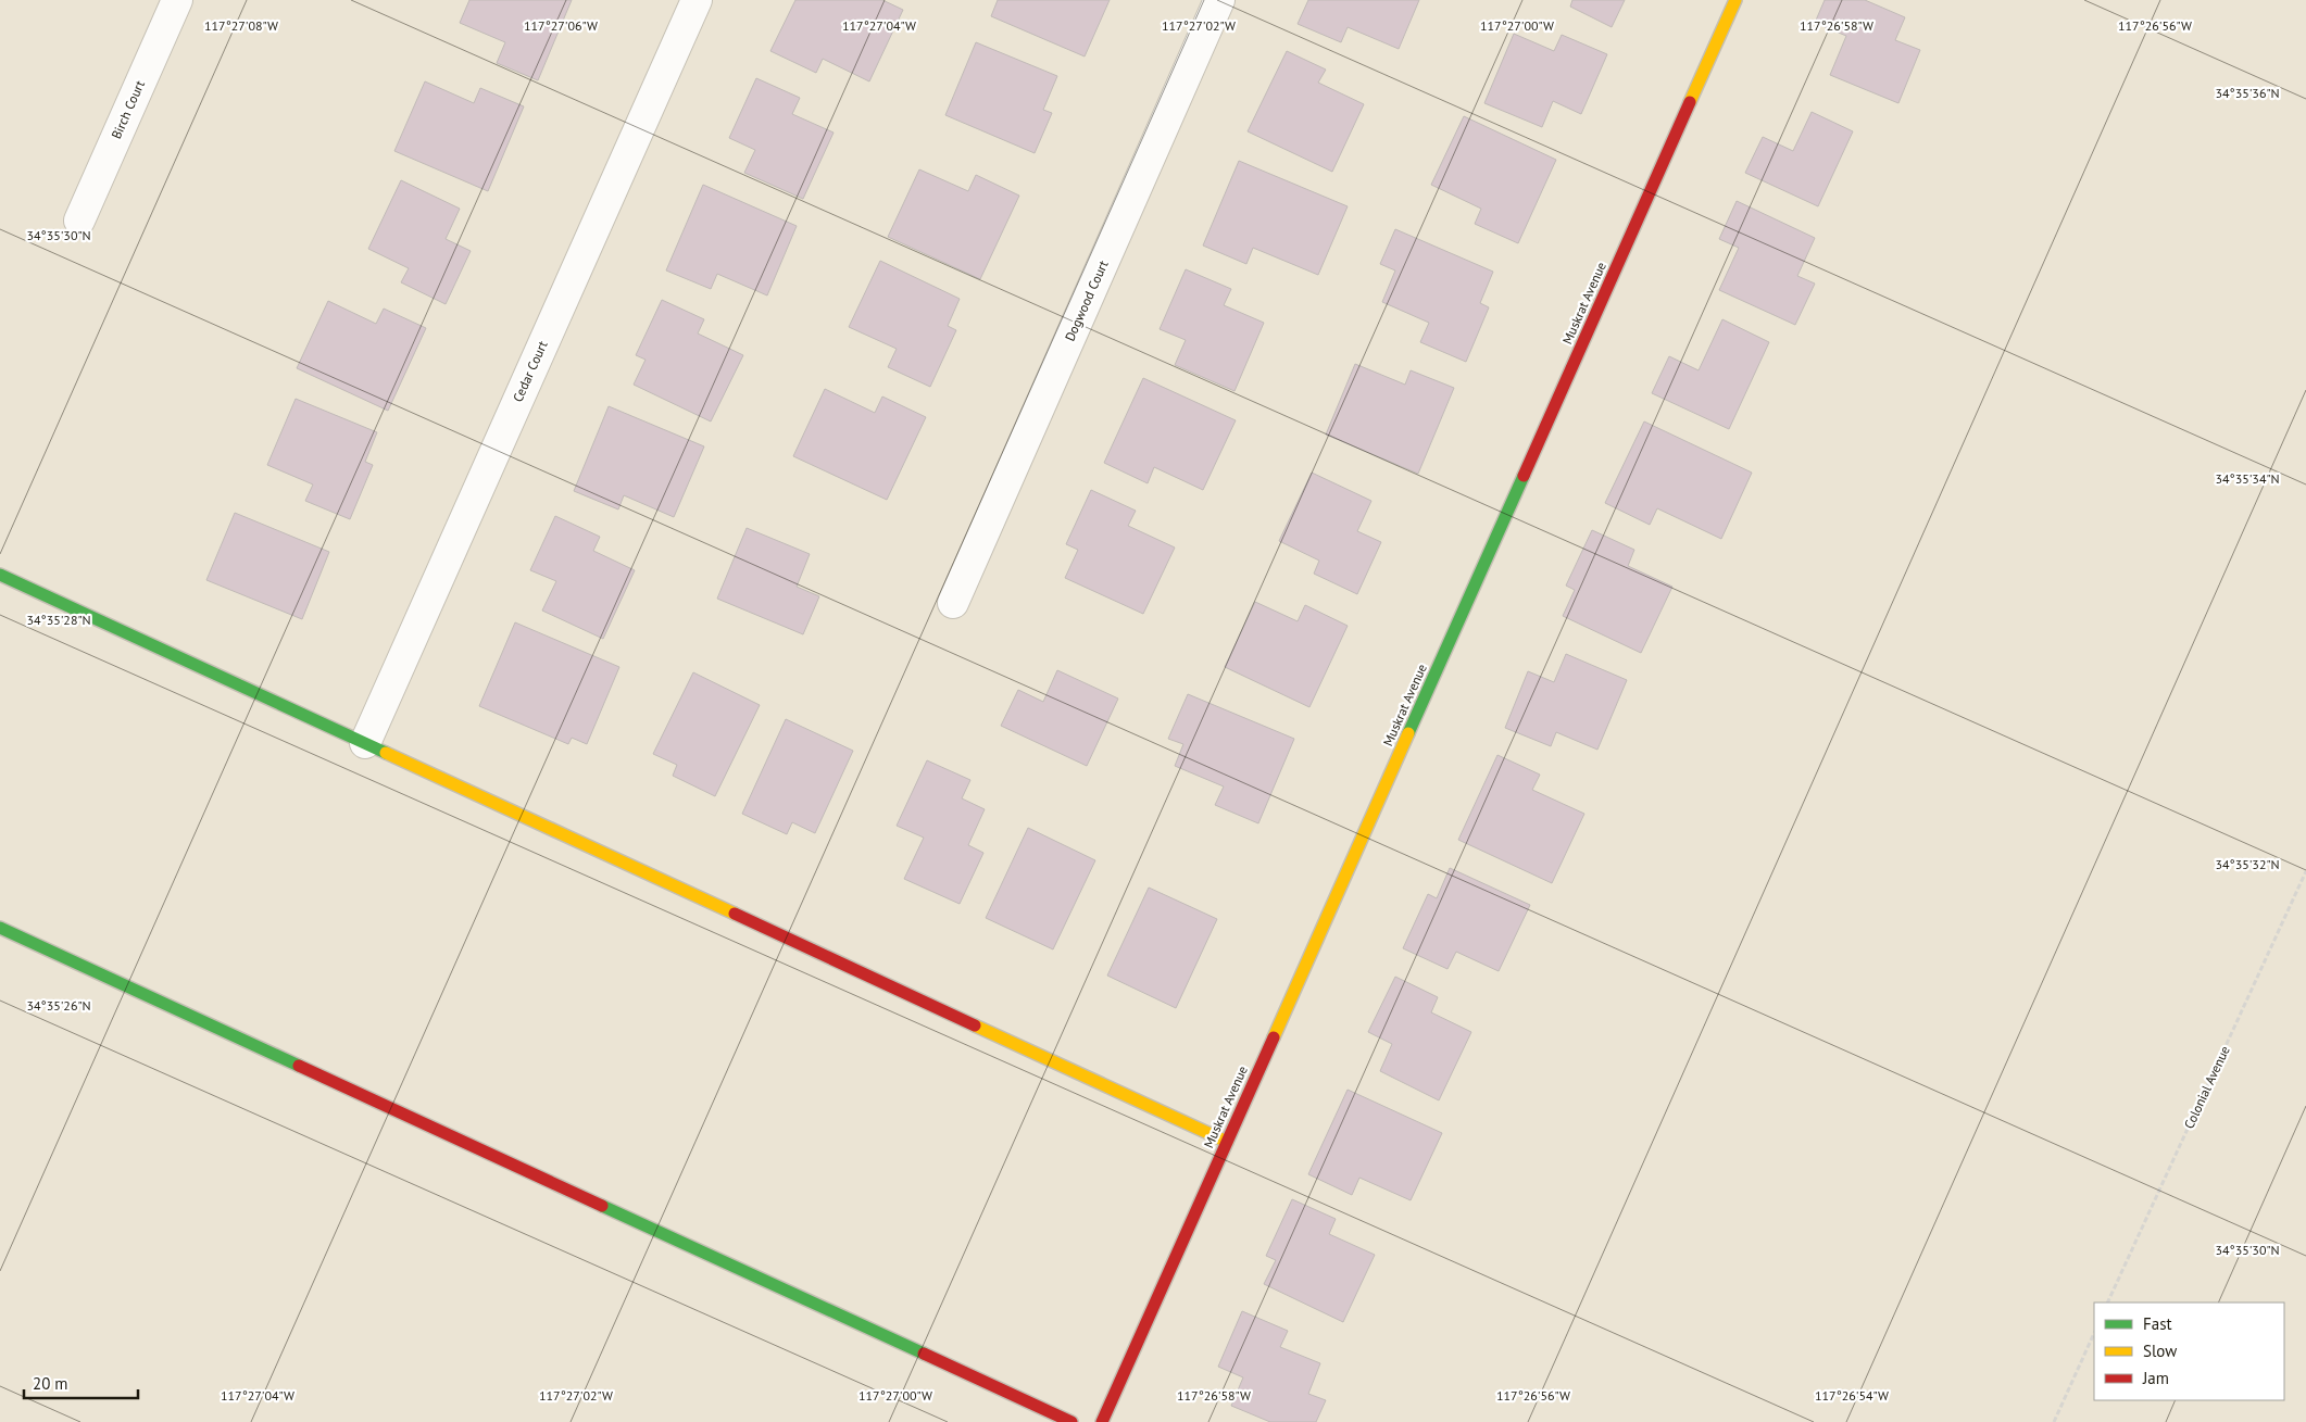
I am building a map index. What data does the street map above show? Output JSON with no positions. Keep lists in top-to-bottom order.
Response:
{
  "streets": {
    "street": [
      "Birch Court",
      "Dogwood Court",
      "Muskrat Avenue",
      "Cedar Court"
    ],
    "path": ["Colonial Avenue"]
  },
  "legend": ["Fast", "Slow", "Jam"],
  "scale_bar": "20 m",
  "coordinates": [
    "117°27'08\"W",
    "117°27'06\"W",
    "117°27'04\"W",
    "117°27'02\"W",
    "117°27'00\"W",
    "117°26'58\"W",
    "117°26'56\"W",
    "34°35'36\"N",
    "34°35'30\"N",
    "34°35'34\"N",
    "34°35'28\"N",
    "34°35'32\"N",
    "34°35'26\"N",
    "117°26'54\"W"
  ]
}
